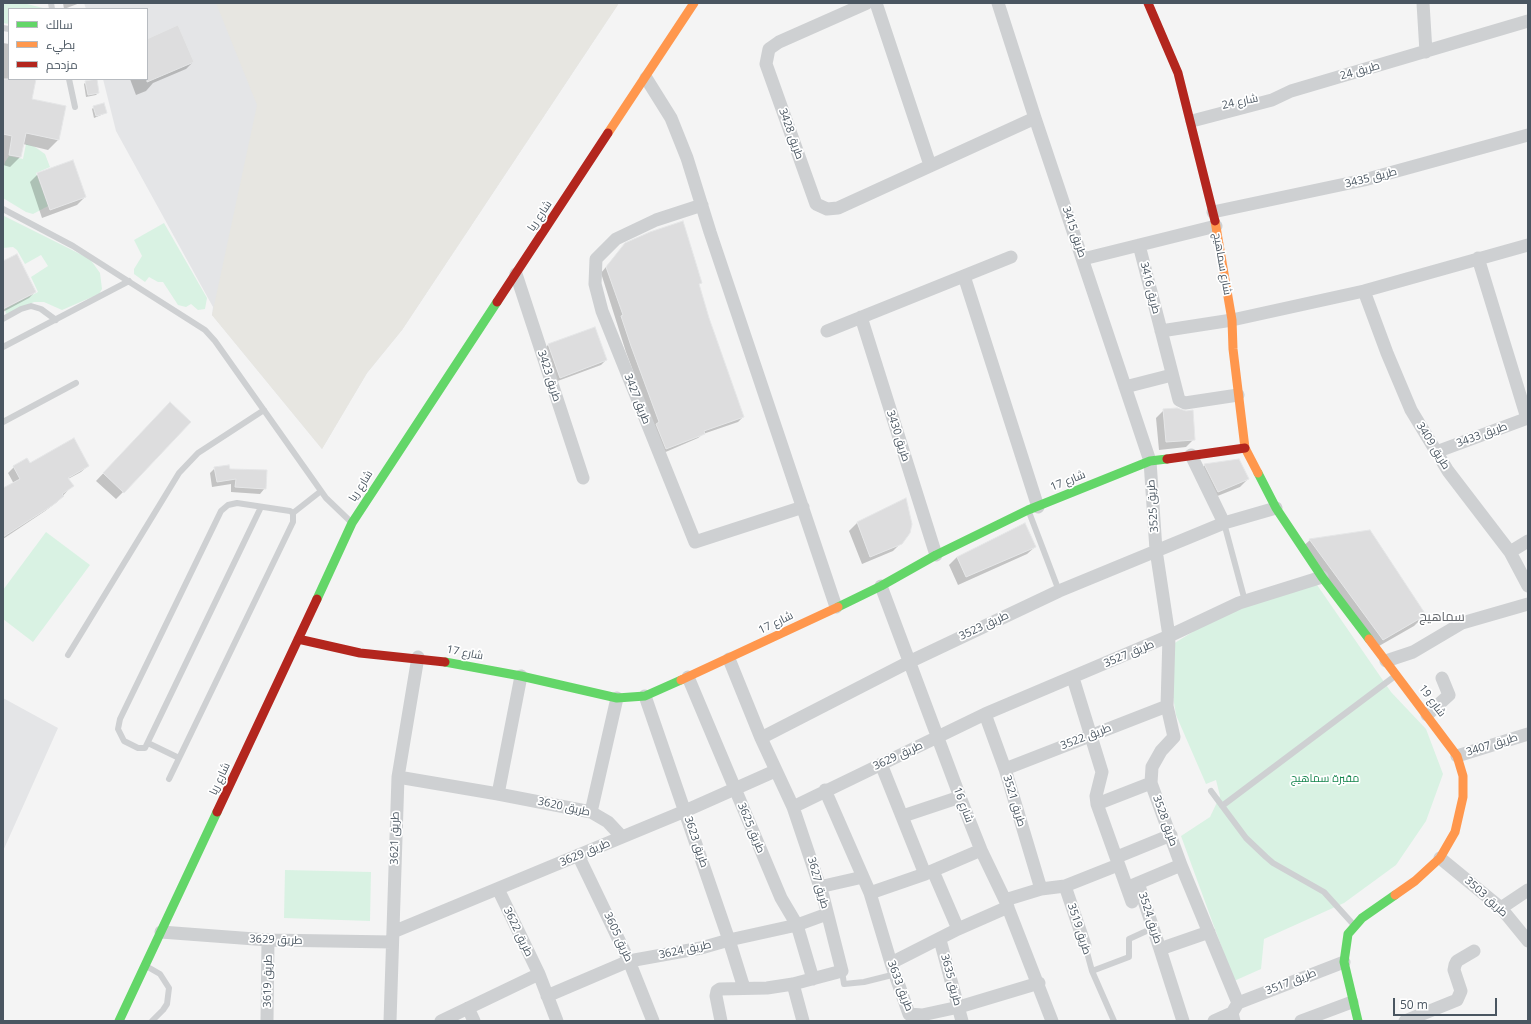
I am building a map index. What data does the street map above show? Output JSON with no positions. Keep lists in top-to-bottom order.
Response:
{
  "streets": {
    "street": [
      "طريق 24",
      "شارع 24",
      "طريق 3428",
      "طريق 3435",
      "شارع ريا",
      "طريق 3415",
      "شارع سماهيج",
      "طريق 3416",
      "طريق 3423",
      "طريق 3427",
      "طريق 3433",
      "طريق 3430",
      "طريق 3409",
      "شارع 17",
      "طريق 3525",
      "طريق 3523",
      "طريق 3527",
      "شارع 19",
      "طريق 3522",
      "طريق 3407",
      "طريق 3629",
      "طريق 3521",
      "شارع 16",
      "طريق 3620",
      "طريق 3528",
      "طريق 3625",
      "طريق 3621",
      "طريق 3623",
      "طريق 3627",
      "طريق 3503",
      "طريق 3524",
      "طريق 3519",
      "طريق 3622",
      "طريق 3605",
      "طريق 3624",
      "طريق 3635",
      "طريق 3619",
      "طريق 3517",
      "طريق 3633"
    ]
  },
  "crossings": [
    ["طريق 24", "شارع 24"],
    ["شارع 24", "شارع سماهيج"],
    ["طريق 3428", "طريق 3415"],
    ["طريق 3435", "شارع سماهيج"],
    ["شارع ريا", "طريق 3423"],
    ["شارع ريا", "شارع 17"],
    ["شارع ريا", "طريق 3629"],
    ["طريق 3415", "شارع 17"],
    ["طريق 3415", "طريق 3525"],
    ["شارع سماهيج", "طريق 3416"],
    ["شارع سماهيج", "شارع 17"],
    ["شارع سماهيج", "شارع 19"],
    ["طريق 3433", "طريق 3409"],
    ["طريق 3430", "شارع 17"],
    ["شارع 17", "طريق 3525"],
    ["شارع 17", "شارع 19"],
    ["شارع 17", "شارع 16"],
    ["شارع 17", "طريق 3625"],
    ["شارع 17", "طريق 3621"],
    ["شارع 17", "طريق 3623"],
    ["شارع 17", "طريق 3627"],
    ["طريق 3525", "طريق 3523"],
    ["طريق 3525", "طريق 3527"],
    ["طريق 3525", "شارع 19"],
    ["طريق 3525", "طريق 3528"],
    ["طريق 3523", "شارع 16"],
    ["طريق 3527", "شارع 19"],
    ["طريق 3527", "طريق 3629"],
    ["طريق 3527", "طريق 3521"],
    ["طريق 3527", "شارع 16"],
    ["طريق 3527", "طريق 3528"],
    ["طريق 3527", "طريق 3524"],
    ["شارع 19", "طريق 3407"],
    ["شارع 19", "طريق 3503"],
    ["طريق 3522", "طريق 3521"],
    ["طريق 3522", "طريق 3528"],
    ["طريق 3522", "طريق 3524"],
    ["طريق 3629", "شارع 16"],
    ["طريق 3629", "طريق 3620"],
    ["طريق 3629", "طريق 3625"],
    ["طريق 3629", "طريق 3621"],
    ["طريق 3629", "طريق 3623"],
    ["طريق 3629", "طريق 3627"],
    ["طريق 3629", "طريق 3622"],
    ["طريق 3629", "طريق 3605"],
    ["طريق 3629", "طريق 3619"],
    ["طريق 3629", "طريق 3633"],
    ["شارع 16", "طريق 3633"],
    ["طريق 3620", "طريق 3621"],
    ["طريق 3528", "طريق 3524"],
    ["طريق 3528", "طريق 3517"],
    ["طريق 3625", "طريق 3624"],
    ["طريق 3623", "طريق 3624"],
    ["طريق 3627", "طريق 3624"],
    ["طريق 3627", "طريق 3633"],
    ["طريق 3622", "طريق 3624"],
    ["طريق 3605", "طريق 3624"],
    ["طريق 3635", "طريق 3633"]
  ],
  "districts": ["سماهيج"],
  "parks": ["مقبرة سماهيج"],
  "legend": ["سالك", "بطيء", "مزدحم"],
  "scale_bar": "50 m"
}
